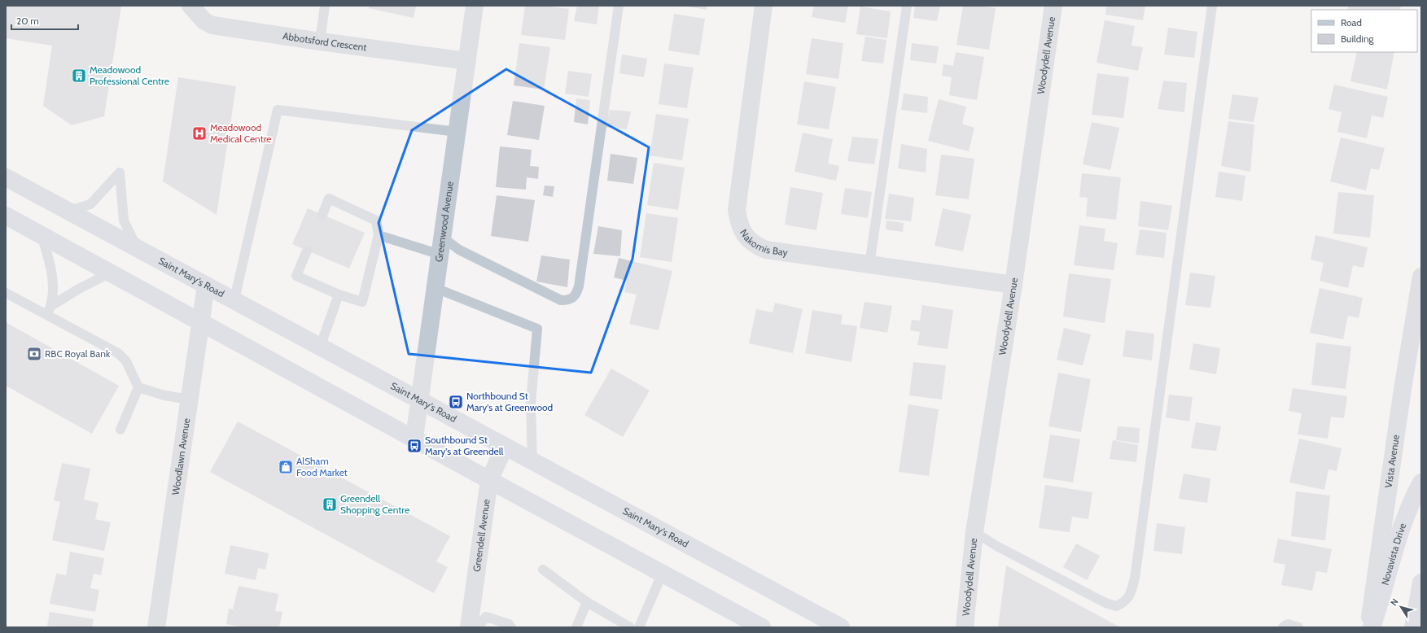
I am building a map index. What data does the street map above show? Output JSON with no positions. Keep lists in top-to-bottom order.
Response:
{
  "streets": {
    "main road": ["Saint Mary's Road", "Novavista Drive"],
    "street": [
      "Abbotsford Crescent",
      "Woodydell Avenue",
      "Greenwood Avenue",
      "Nakomis Bay",
      "Woodlawn Avenue",
      "Vista Avenue",
      "Greendell Avenue"
    ]
  },
  "crossings": [
    ["Abbotsford Crescent", "Greenwood Avenue"],
    ["Woodydell Avenue", "Nakomis Bay"],
    ["Greenwood Avenue", "Saint Mary's Road"],
    ["Saint Mary's Road", "Woodlawn Avenue"],
    ["Saint Mary's Road", "Greendell Avenue"]
  ],
  "places": {
    "building": ["Meadowood Professional Centre", "Greendell Shopping Centre"],
    "hospital": ["Meadowood Medical Centre"],
    "bank": ["RBC Royal Bank"],
    "bus stop": ["Northbound St Mary's at Greenwood", "Southbound St Mary's at Greendell"],
    "shop": ["AlSham Food Market"]
  },
  "legend": ["Road", "Building"],
  "scale_bar": "20 m",
  "north": "top left"
}
